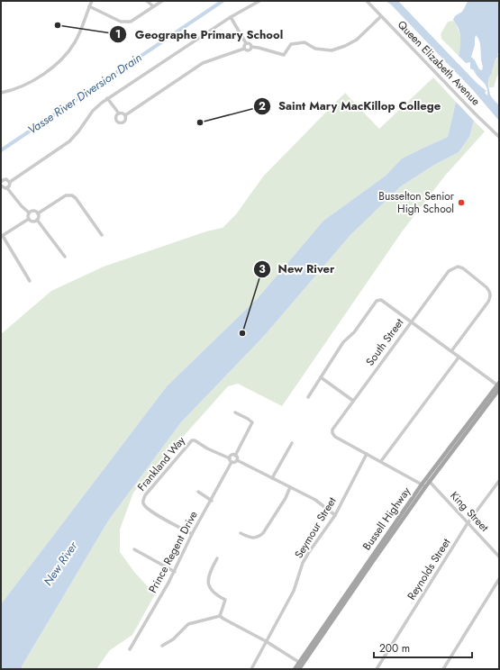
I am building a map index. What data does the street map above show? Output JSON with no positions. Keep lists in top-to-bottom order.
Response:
{
  "streets": {
    "main road": ["Bussell Highway"],
    "street": [
      "Queen Elizabeth Avenue",
      "South Street",
      "Frankland Way",
      "King Street",
      "Seymour Street",
      "Prince Regent Drive",
      "Reynolds Street"
    ]
  },
  "crossings": [
    ["South Street", "Seymour Street"],
    ["Frankland Way", "Prince Regent Drive"],
    ["King Street", "Bussell Highway"],
    ["King Street", "Reynolds Street"]
  ],
  "water": ["Vasse River Diversion Drain", "New River"],
  "places": [
    "Geographe Primary School",
    "Saint Mary MacKillop College",
    "Busselton Senior High School",
    "New River"
  ],
  "scale_bar": "200 m"
}
